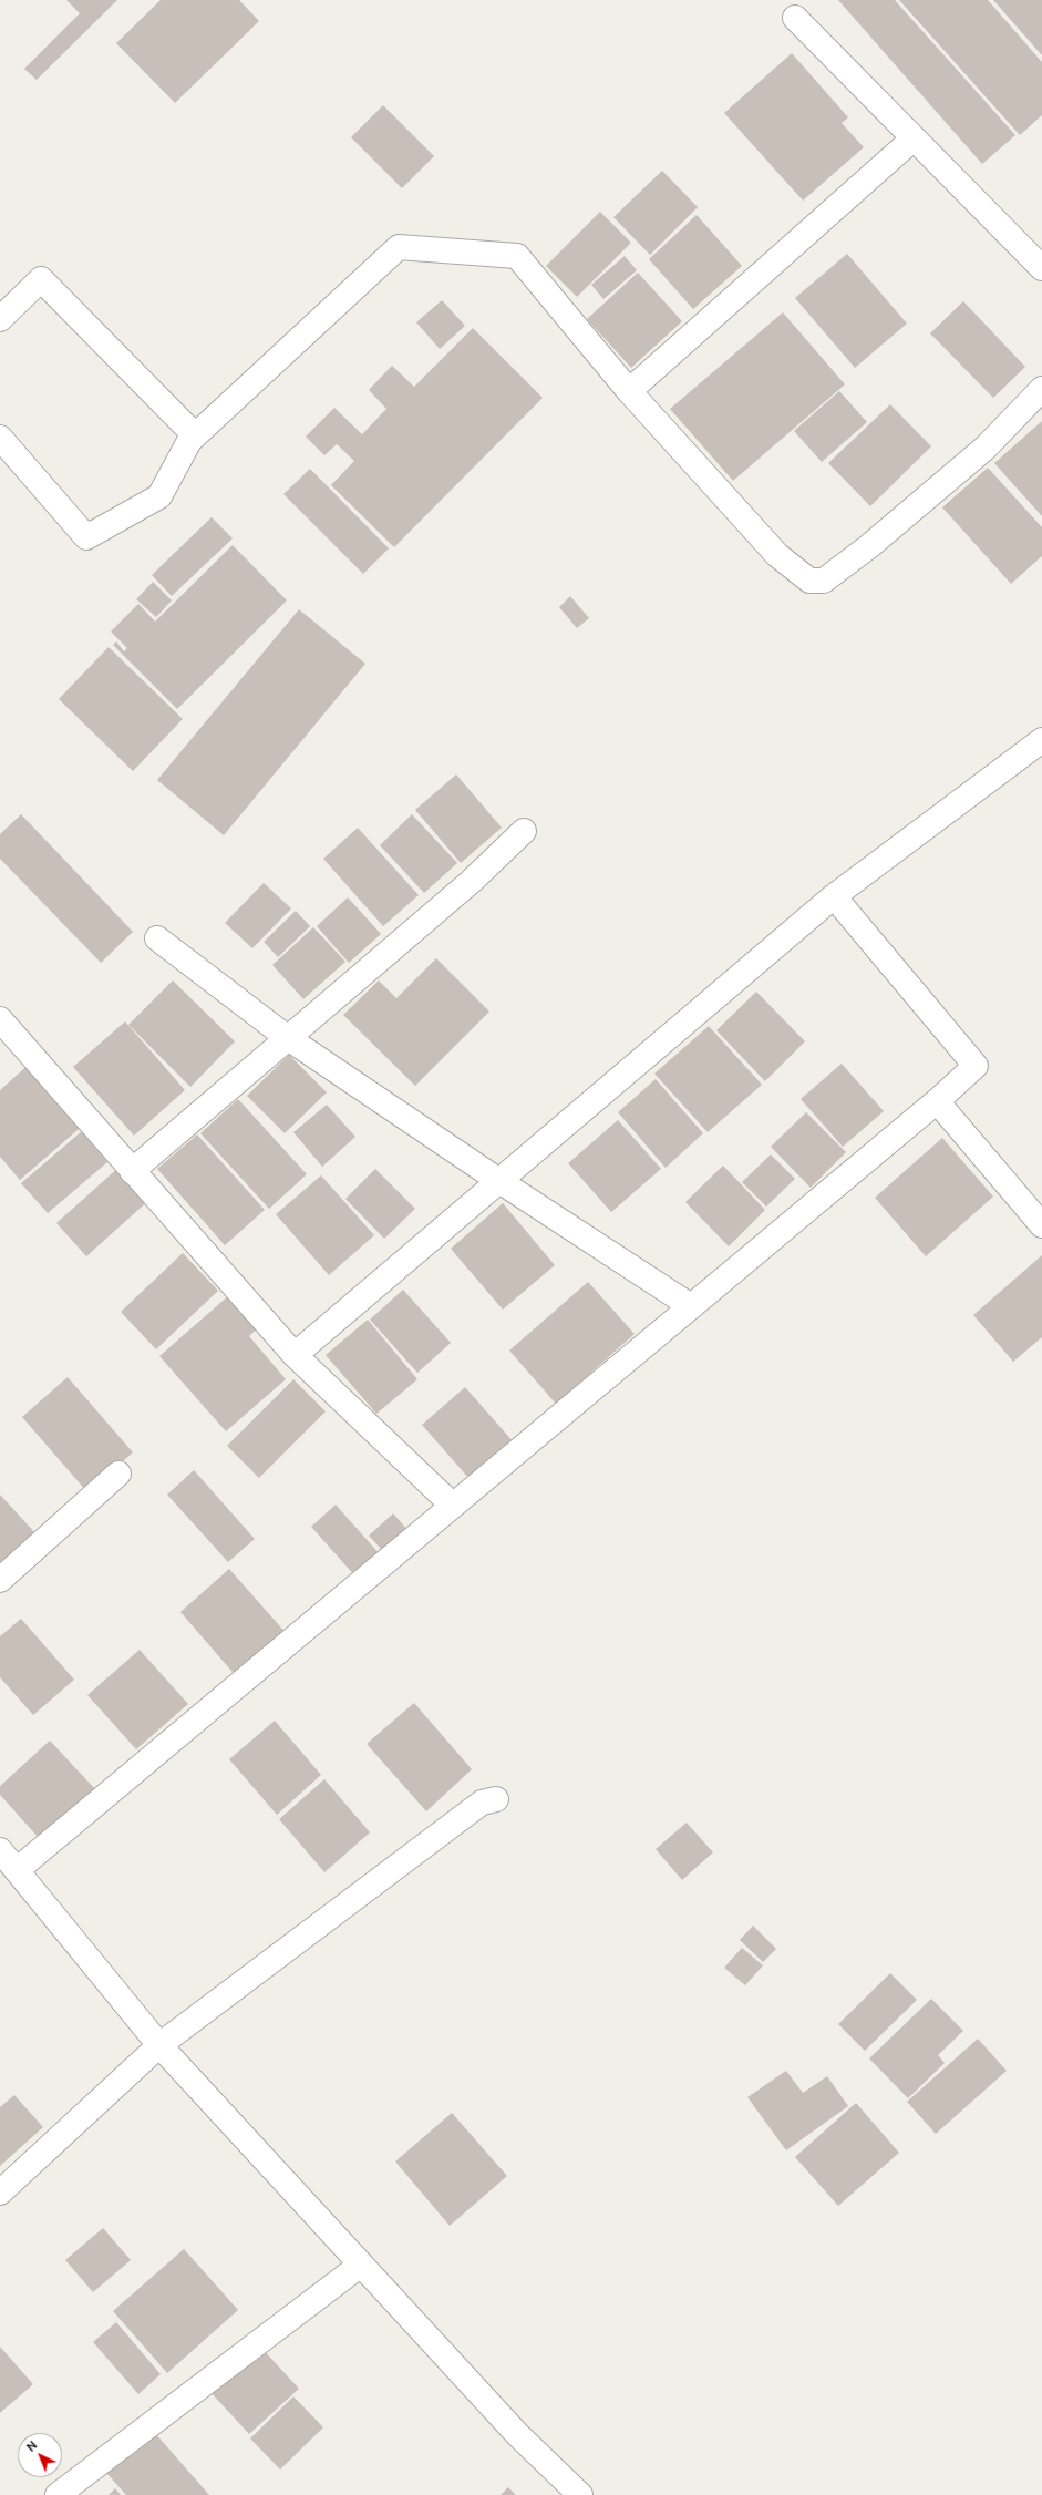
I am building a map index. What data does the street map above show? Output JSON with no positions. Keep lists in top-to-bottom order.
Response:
{
  "north": "top left"
}
